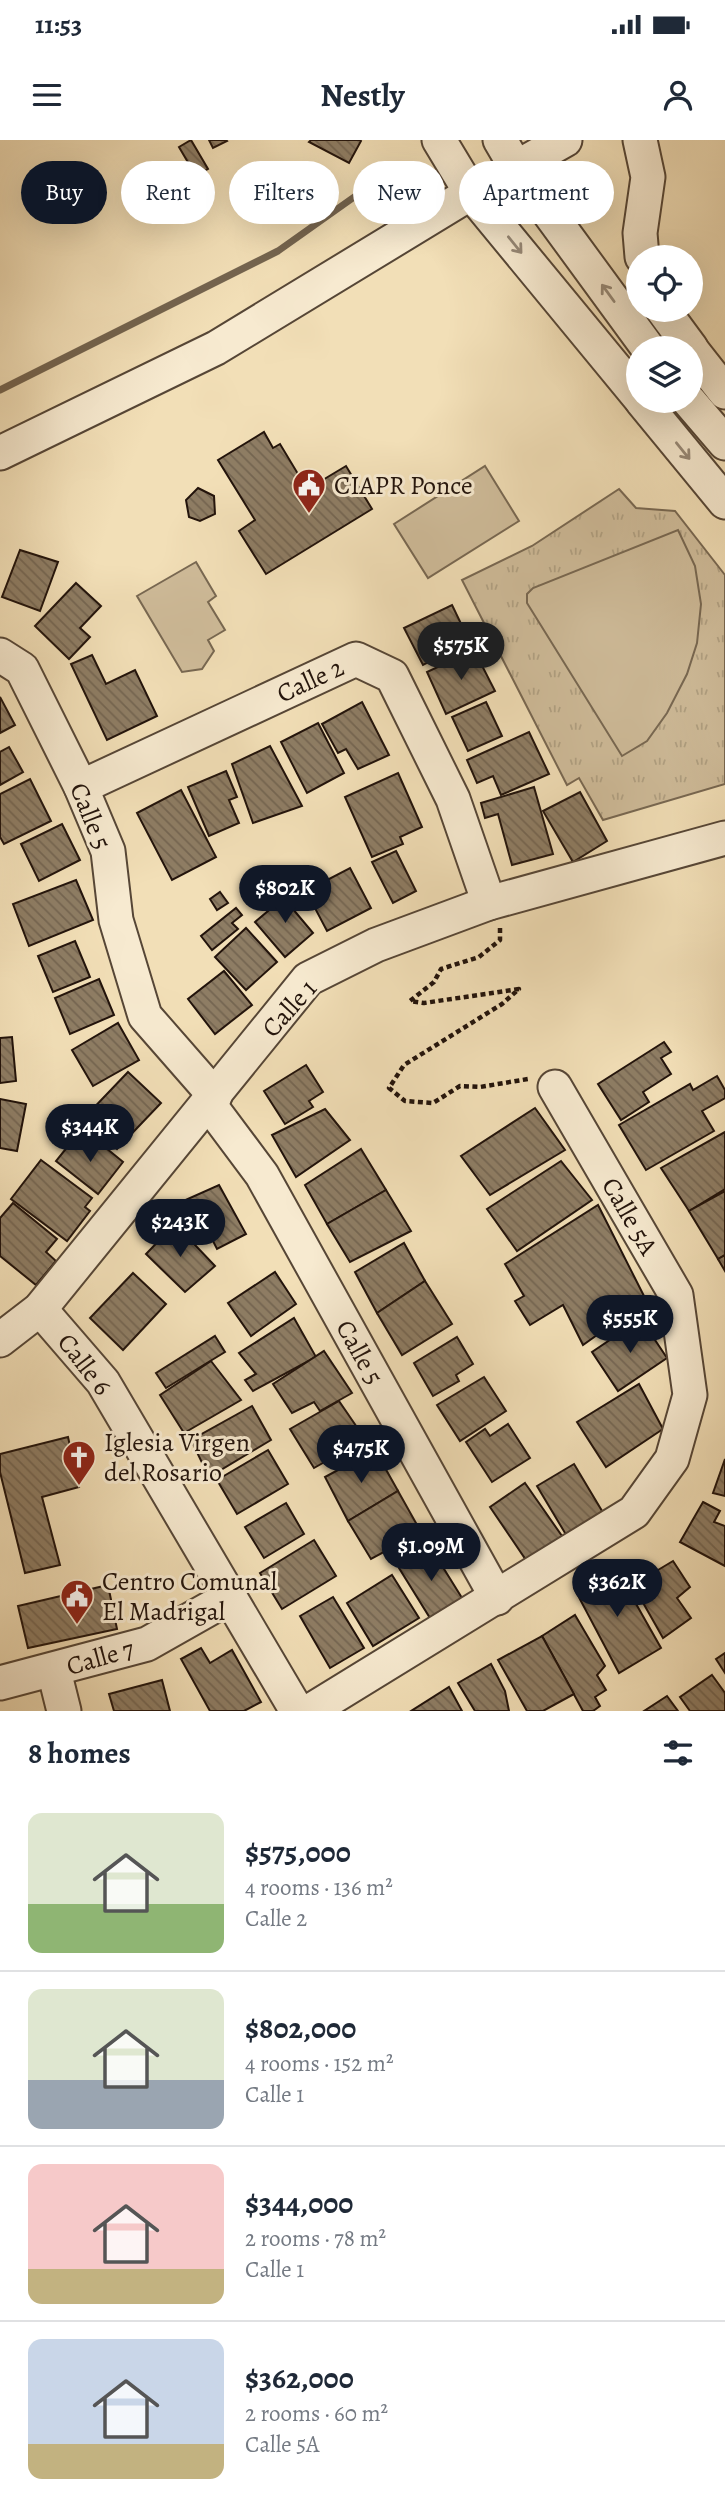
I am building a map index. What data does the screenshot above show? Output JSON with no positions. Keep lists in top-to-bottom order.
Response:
{
  "streets": {
    "street": [
      "Calle 2",
      "Calle 5",
      "Calle 1",
      "Calle 5A",
      "Calle 6",
      "Calle 7"
    ]
  },
  "crossings": [
    ["Calle 2", "Calle 5"],
    ["Calle 2", "Calle 1"],
    ["Calle 5", "Calle 1"],
    ["Calle 5", "Calle 5A"],
    ["Calle 1", "Calle 6"],
    ["Calle 6", "Calle 7"]
  ],
  "places": {
    "public building": ["CIAPR Ponce", "Centro Comunal El Madrigal"],
    "church": ["Iglesia Virgen del Rosario"]
  },
  "page": {
    "status": "11:53",
    "header": "Nestly",
    "chip": [
      "Buy",
      "Rent",
      "Filters",
      "New",
      "Apartment"
    ],
    "price": [
      "$575K",
      "$802K",
      "$344K",
      "$243K",
      "$555K",
      "$475K",
      "$1.09M",
      "$362K"
    ],
    "heading": "8 homes",
    "list": [
      {
        "name": "$575,000",
        "note": "4 rooms · 136 m² · Calle 2"
      },
      {
        "name": "$802,000",
        "note": "4 rooms · 152 m² · Calle 1"
      },
      {
        "name": "$344,000",
        "note": "2 rooms · 78 m² · Calle 1"
      },
      {
        "name": "$362,000",
        "note": "2 rooms · 60 m² · Calle 5A"
      }
    ]
  }
}
